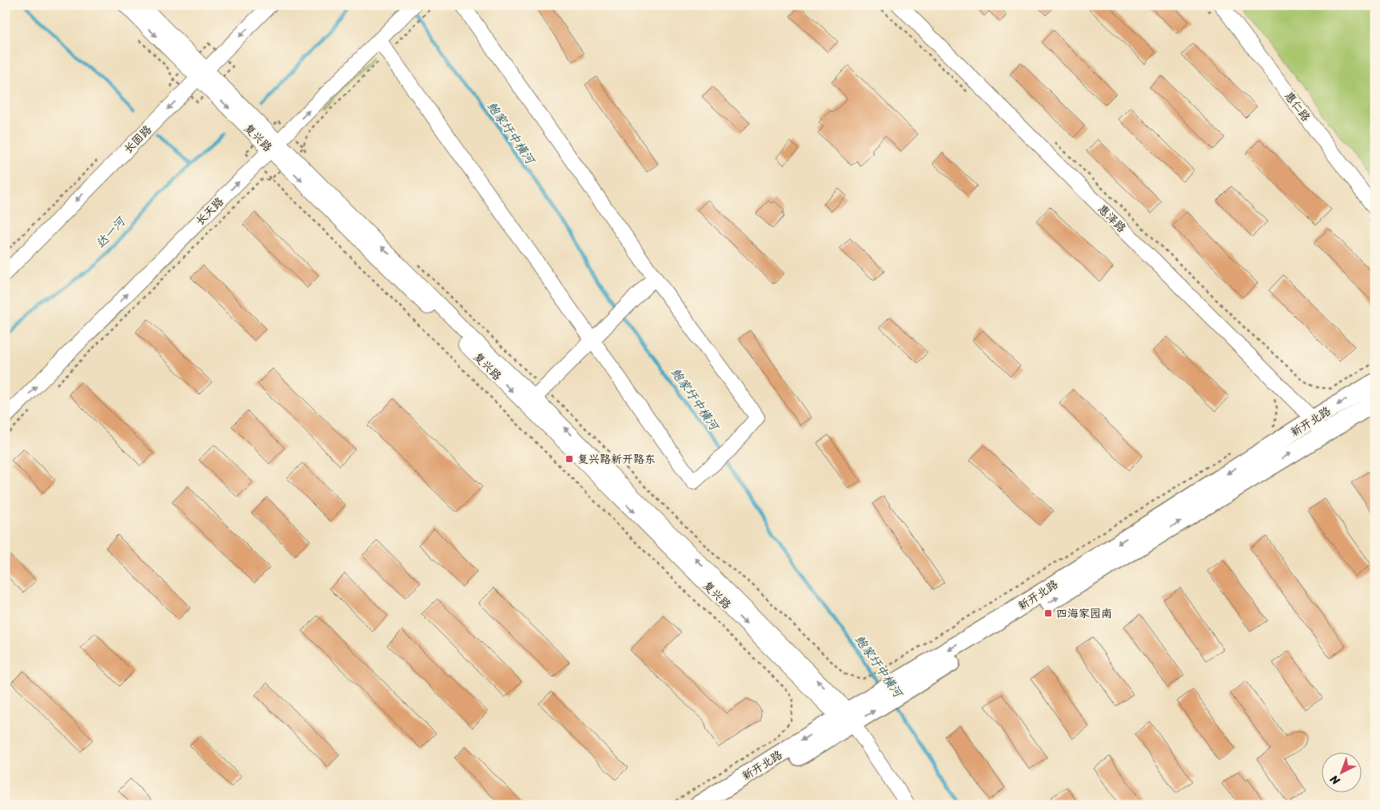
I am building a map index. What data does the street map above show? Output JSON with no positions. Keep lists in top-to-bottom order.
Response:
{
  "streets": {
    "main road": ["新开北路"],
    "street": [
      "惠仁路",
      "复兴路",
      "长固路",
      "长天路",
      "惠泽路"
    ]
  },
  "crossings": [
    ["复兴路", "长固路"],
    ["复兴路", "长天路"],
    ["复兴路", "新开北路"],
    ["惠泽路", "新开北路"]
  ],
  "one_way": ["长固路", "长天路"],
  "water": ["鲍家圩中横河", "达一河"],
  "places": {
    "transit": ["复兴路新开路东", "四海家园南"]
  },
  "north": "bottom left"
}
